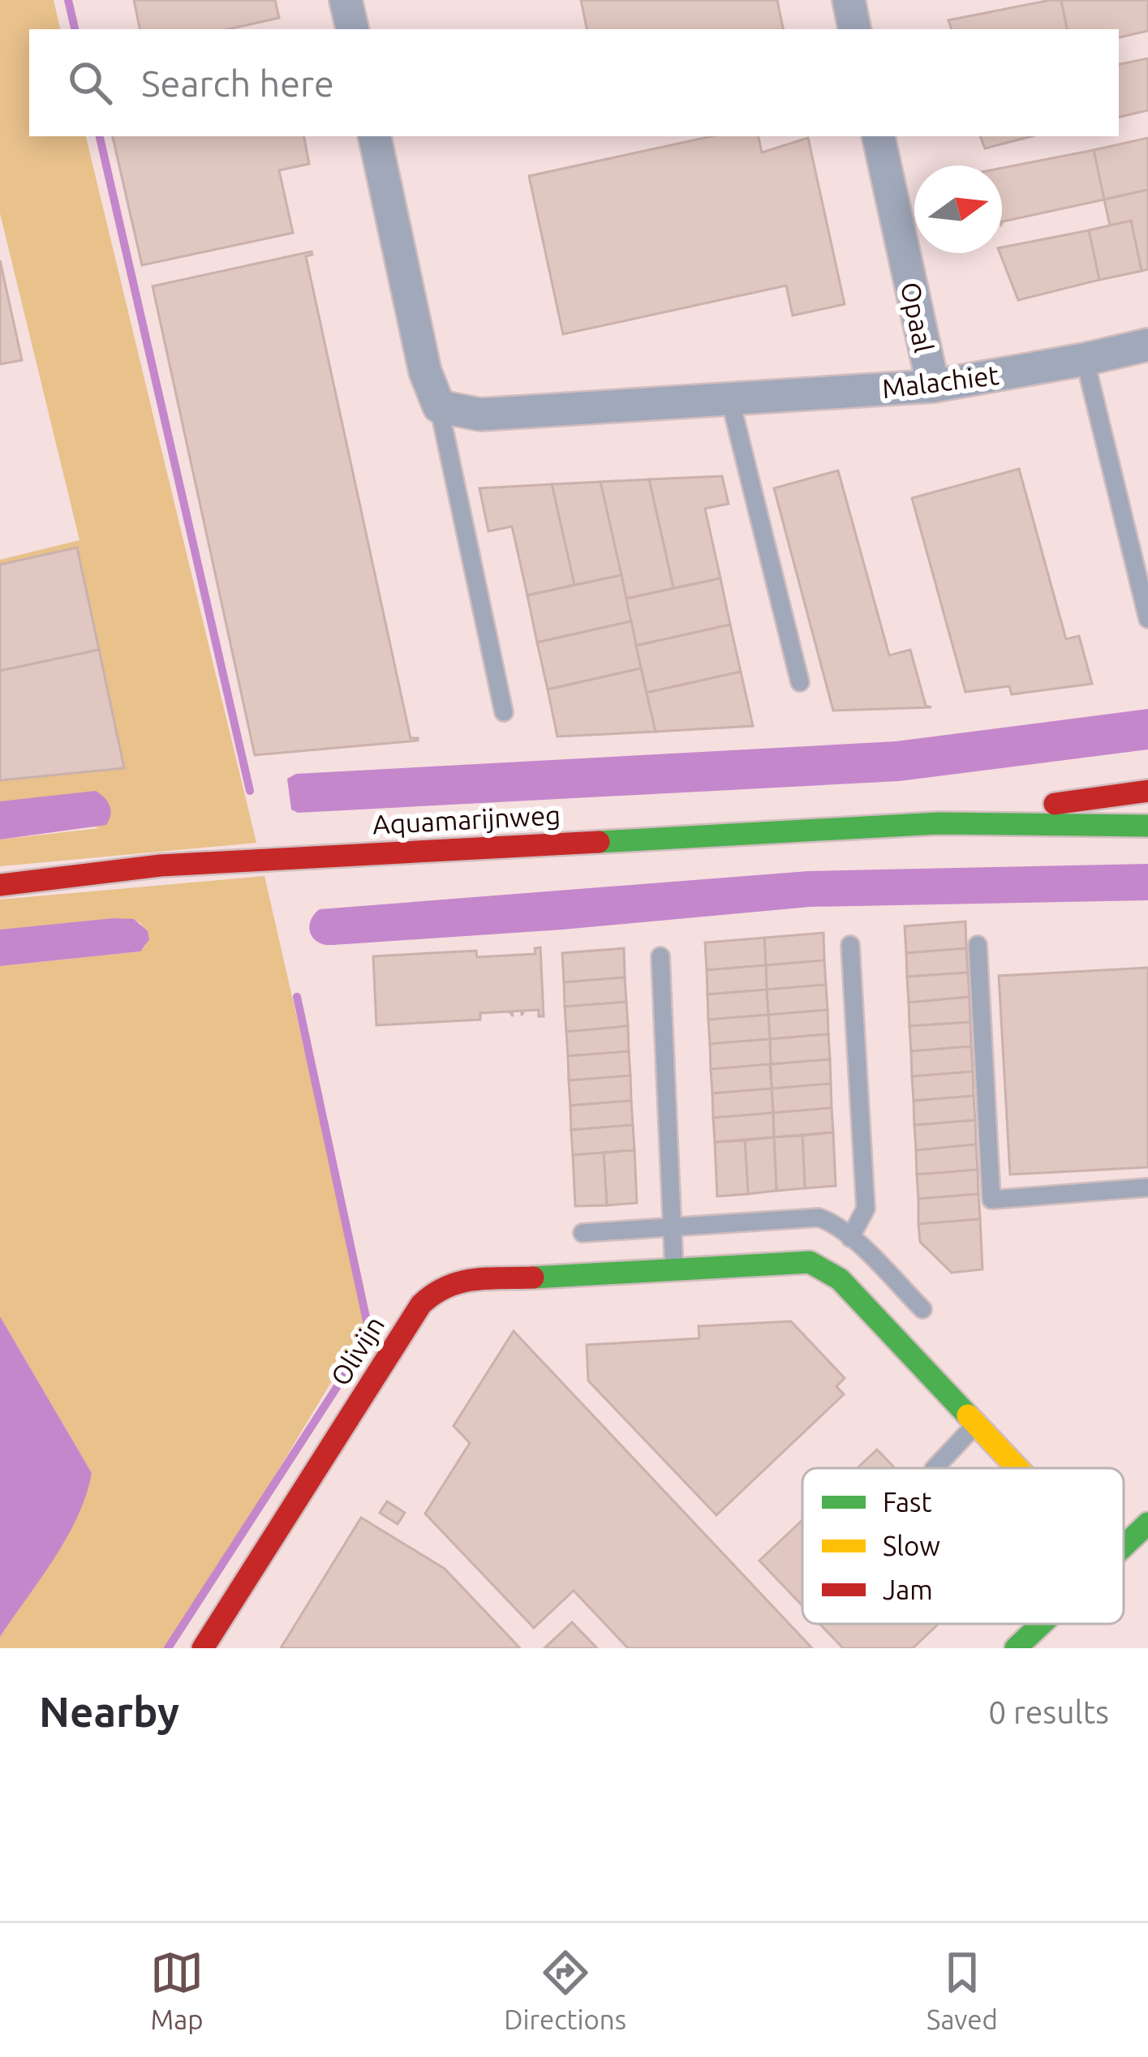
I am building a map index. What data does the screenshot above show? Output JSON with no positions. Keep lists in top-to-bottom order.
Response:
{
  "streets": {
    "street": [
      "Opaal",
      "Malachiet",
      "Aquamarijnweg",
      "Olivijn"
    ]
  },
  "crossings": [
    ["Opaal", "Malachiet"]
  ],
  "legend": ["Fast", "Slow", "Jam"],
  "north": "right",
  "page": {
    "search": "Search here",
    "heading": ["Nearby", "0 results"],
    "nav": ["Map", "Directions", "Saved"]
  }
}
